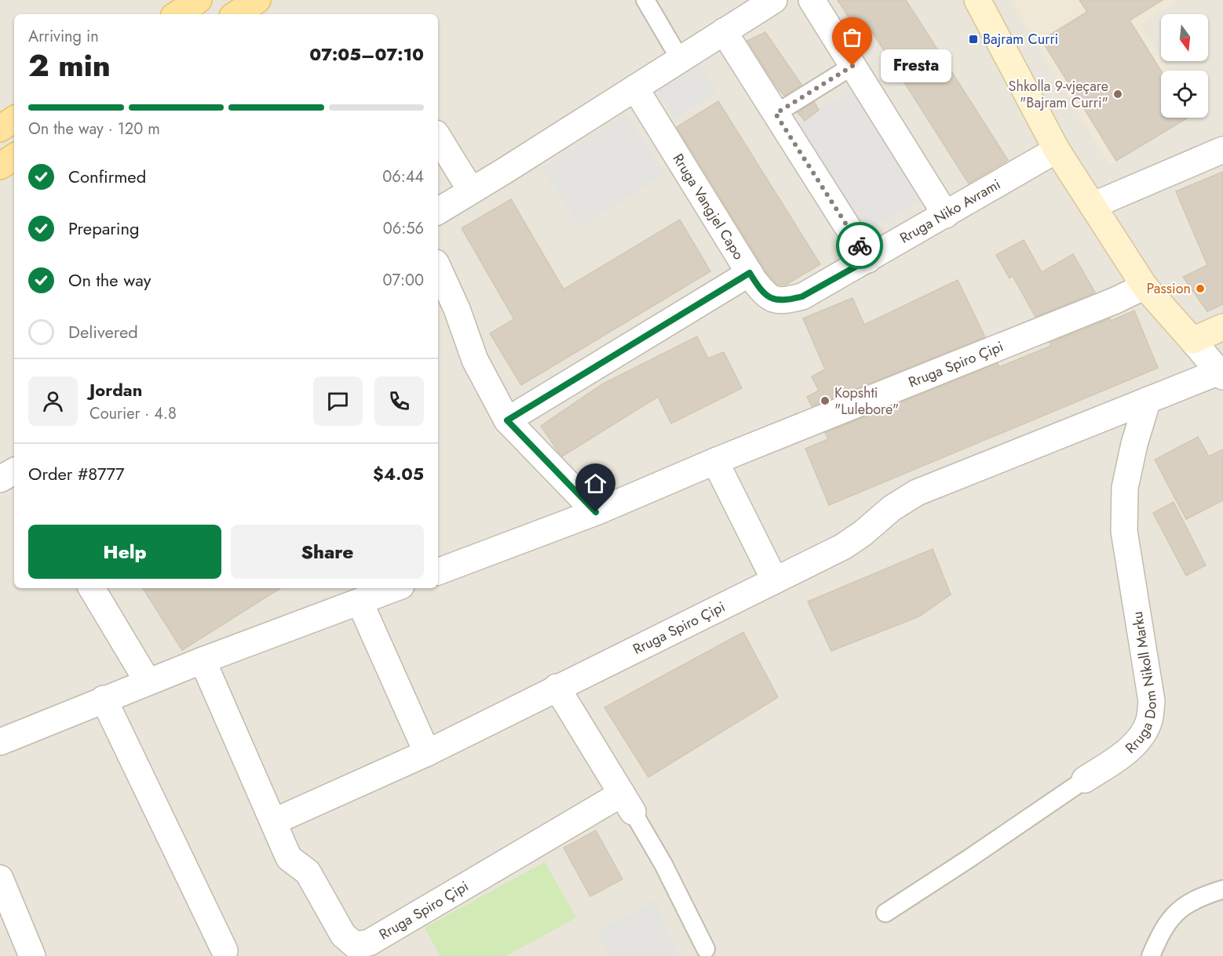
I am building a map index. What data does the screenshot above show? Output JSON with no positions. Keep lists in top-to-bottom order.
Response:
{
  "streets": {
    "street": [
      "Rruga Vangjel Capo",
      "Rruga Niko Avrami",
      "Rruga Spiro Çipi",
      "Rruga Dom Nikoll Marku"
    ]
  },
  "crossings": [
    ["Rruga Vangjel Capo", "Rruga Niko Avrami"],
    ["Rruga Spiro Çipi", "Rruga Dom Nikoll Marku"]
  ],
  "places": {
    "transit": ["Bajram Curri"],
    "other": [
      "Fresta",
      "Shkolla 9-vjeçare \"Bajram Curri\"",
      "Passion",
      "Kopshti \"Lulebore\""
    ]
  },
  "north": "bottom",
  "page": {
    "heading": ["2 min", "Arriving in", "07:05–07:10"],
    "panel": [
      "Jordan",
      "Courier · 4.8",
      "Order #8777",
      "$4.05"
    ],
    "bubble": "Fresta",
    "bar": "On the way · 120 m",
    "list": [
      ["Confirmed", "06:44"],
      ["Preparing", "06:56"],
      ["On the way", "07:00"],
      "Delivered"
    ],
    "buttons": ["Help", "Share"]
  }
}
